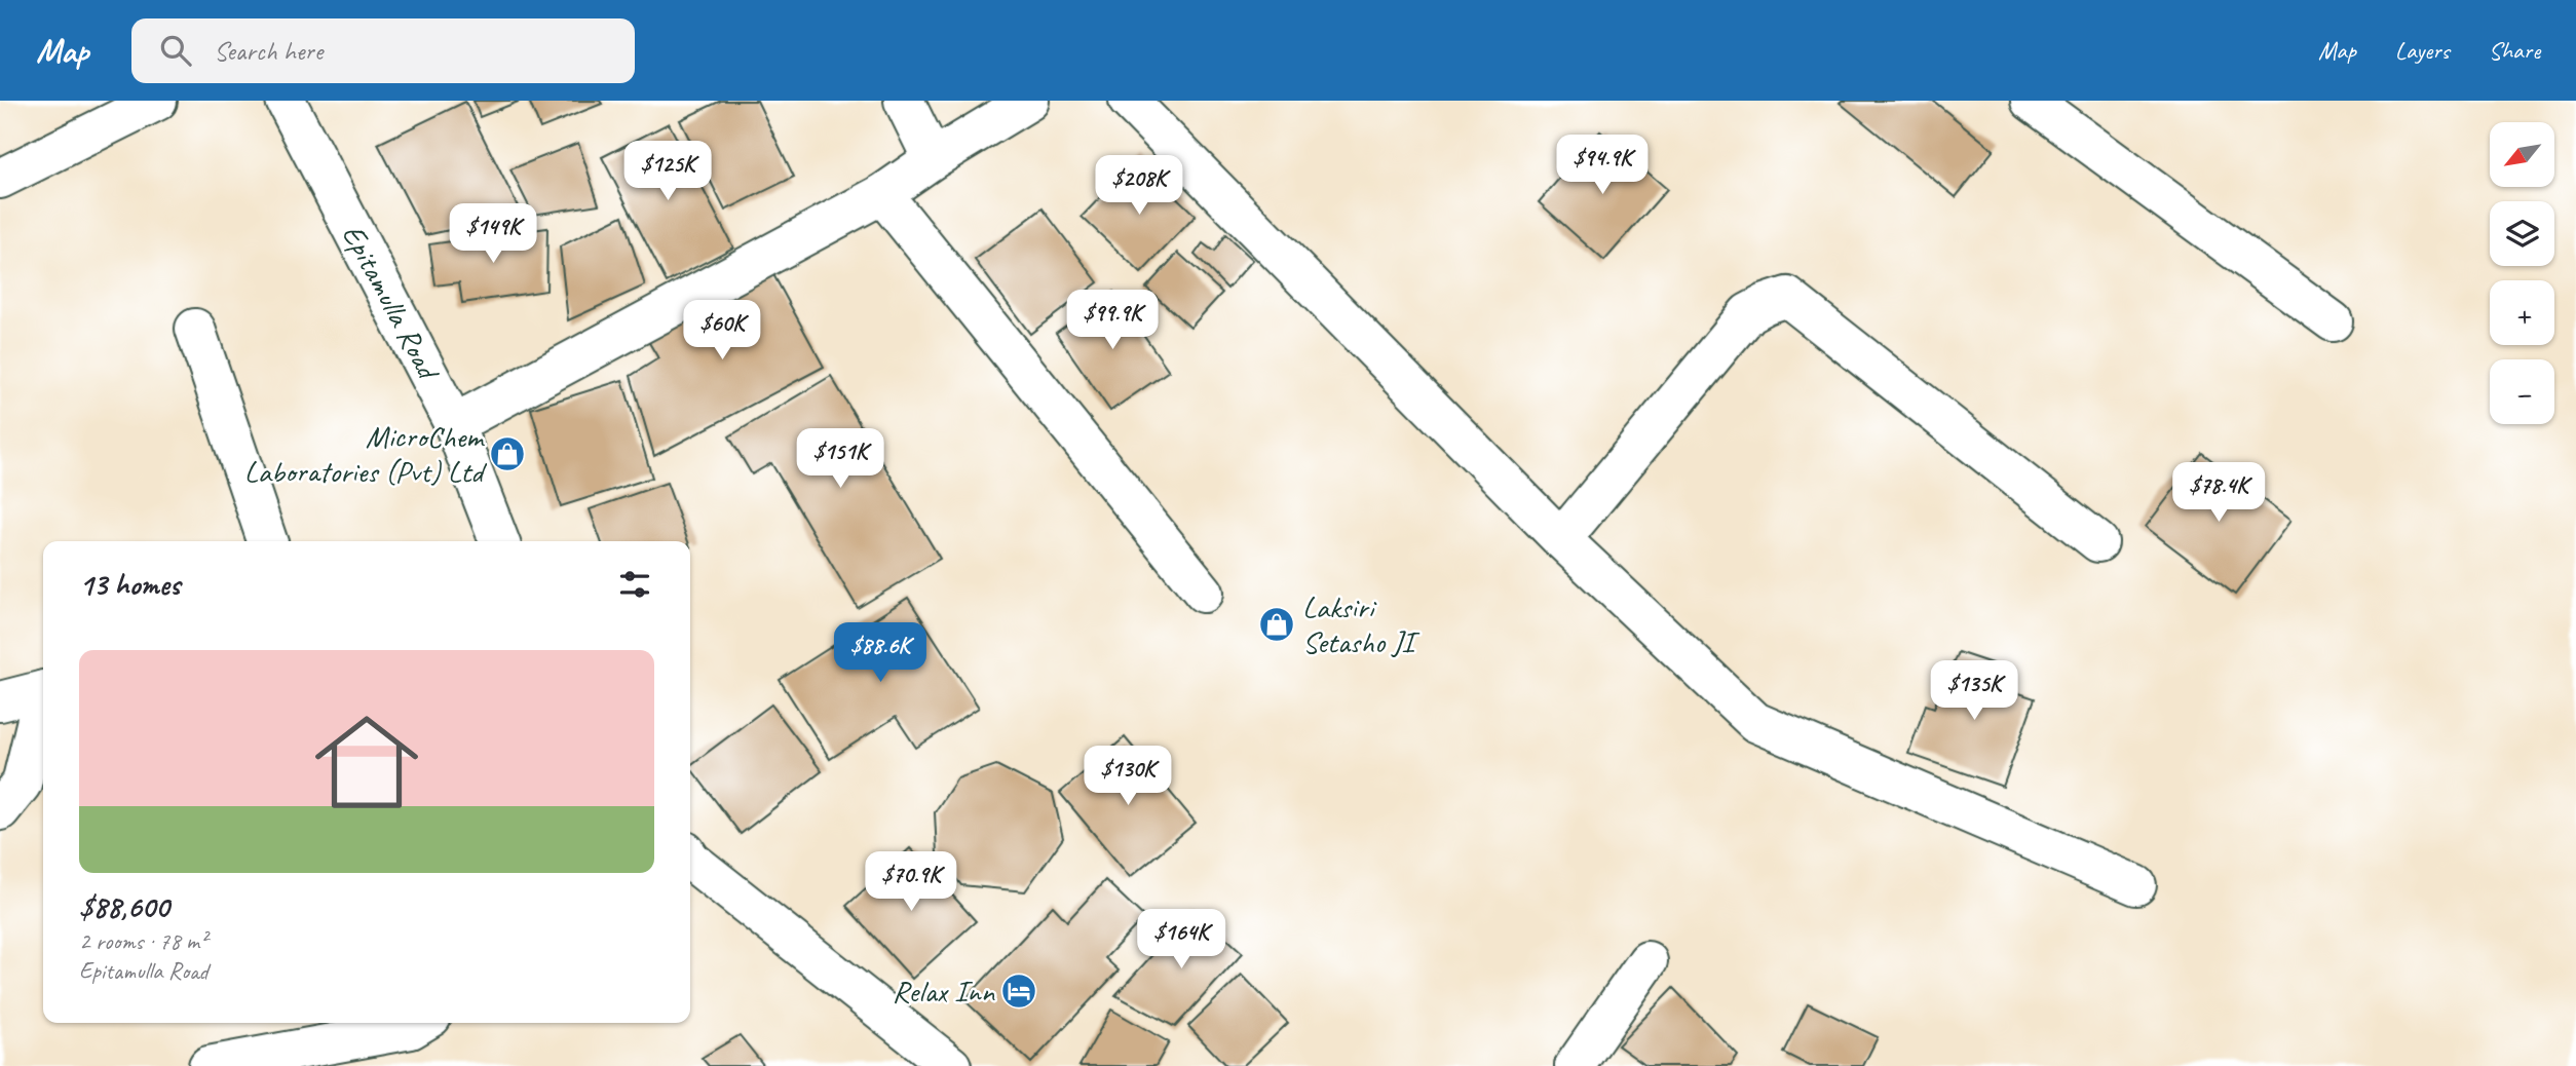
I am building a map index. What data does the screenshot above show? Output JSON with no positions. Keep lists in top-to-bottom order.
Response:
{
  "streets": {
    "street": ["Epitamulla Road"]
  },
  "places": {
    "shop": ["MicroChem Laboratories (Pvt) Ltd", "Laksiri Setasho JI"],
    "hotel": ["Relax Inn"]
  },
  "north": "bottom left",
  "page": {
    "header": "Map",
    "search": "Search here",
    "nav": ["Map", "Layers", "Share"],
    "map_buttons": ["+", "−"],
    "price": [
      "$94.9K",
      "$125K",
      "$208K",
      "$149K",
      "$99.9K",
      "$60K",
      "$151K",
      "$78.4K",
      "$88.6K",
      "$135K",
      "$130K",
      "$70.9K",
      "$164K"
    ],
    "heading": "13 homes",
    "list": [
      {
        "name": "$88,600",
        "note": "2 rooms · 78 m² · Epitamulla Road"
      }
    ]
  }
}
